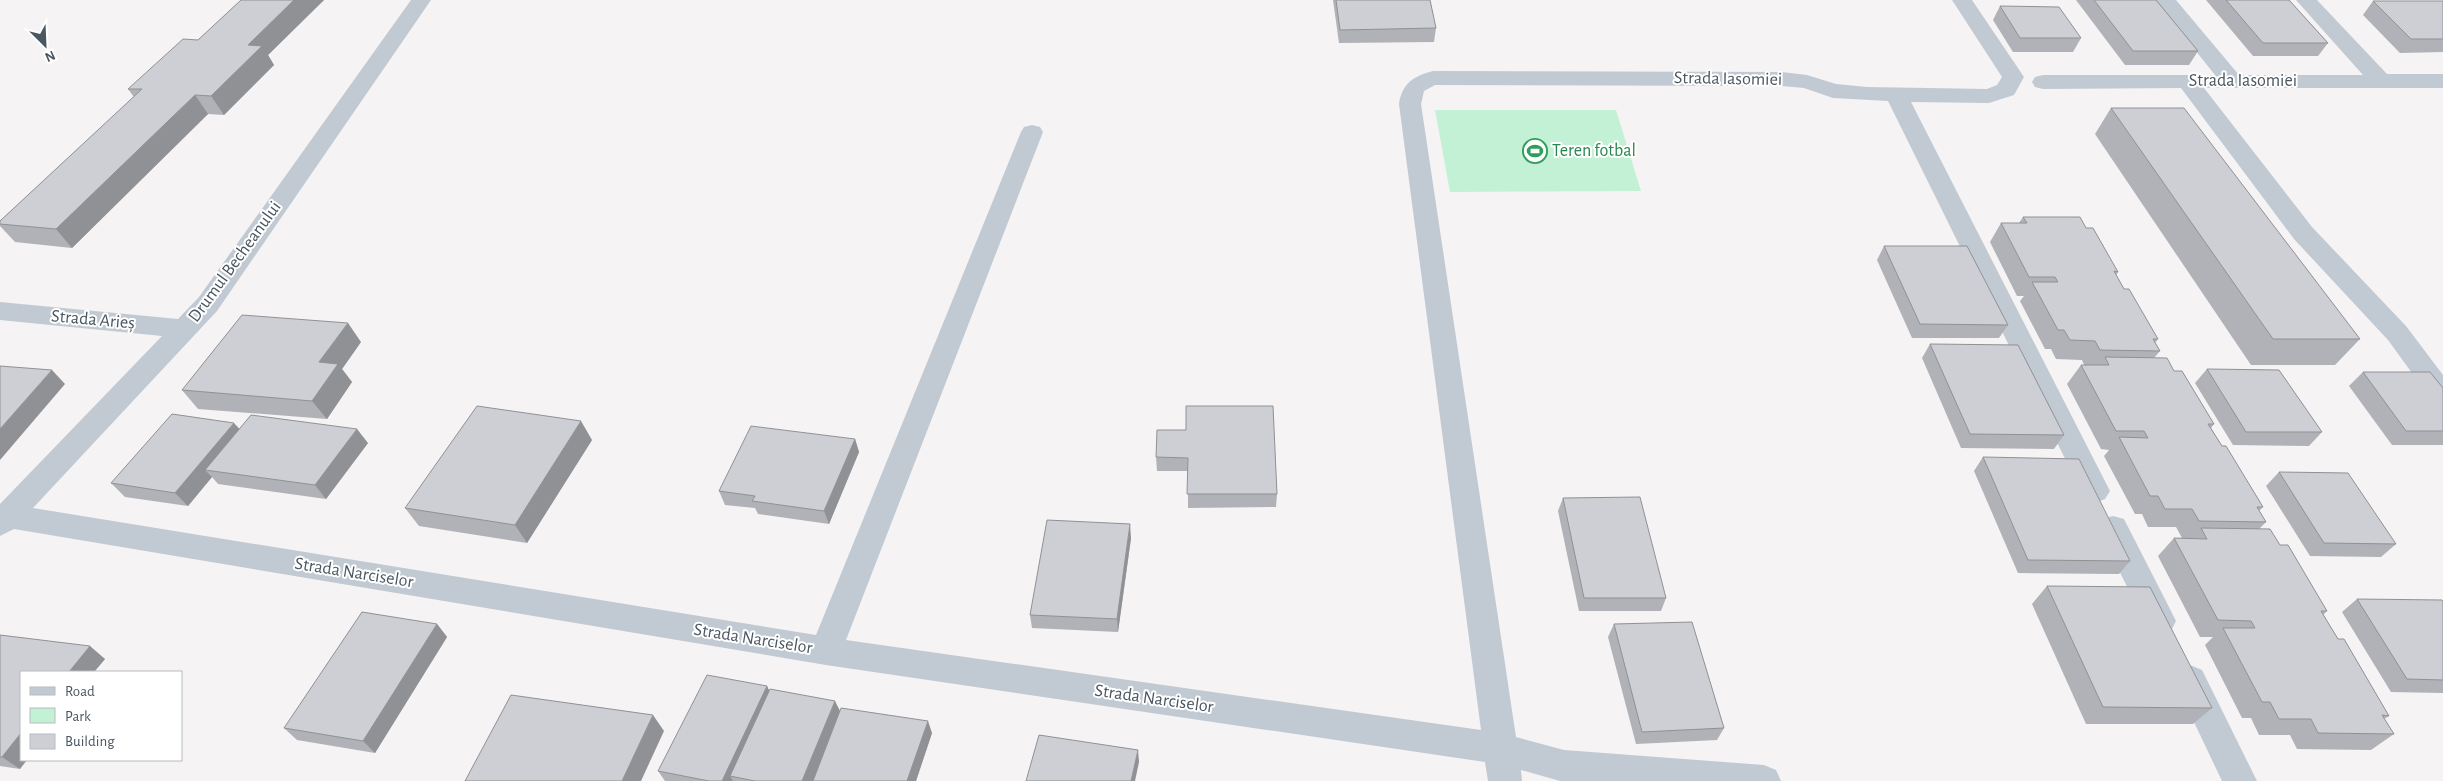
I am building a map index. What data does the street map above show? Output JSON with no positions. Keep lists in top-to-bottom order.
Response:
{
  "streets": {
    "street": [
      "Strada Iasomiei",
      "Drumul Becheanului",
      "Strada Arieș",
      "Strada Narciselor"
    ]
  },
  "crossings": [
    ["Strada Iasomiei", "Strada Narciselor"],
    ["Drumul Becheanului", "Strada Arieș"],
    ["Drumul Becheanului", "Strada Narciselor"]
  ],
  "places": {
    "sports": ["Teren fotbal"]
  },
  "legend": ["Road", "Park", "Building"],
  "north": "bottom right"
}
